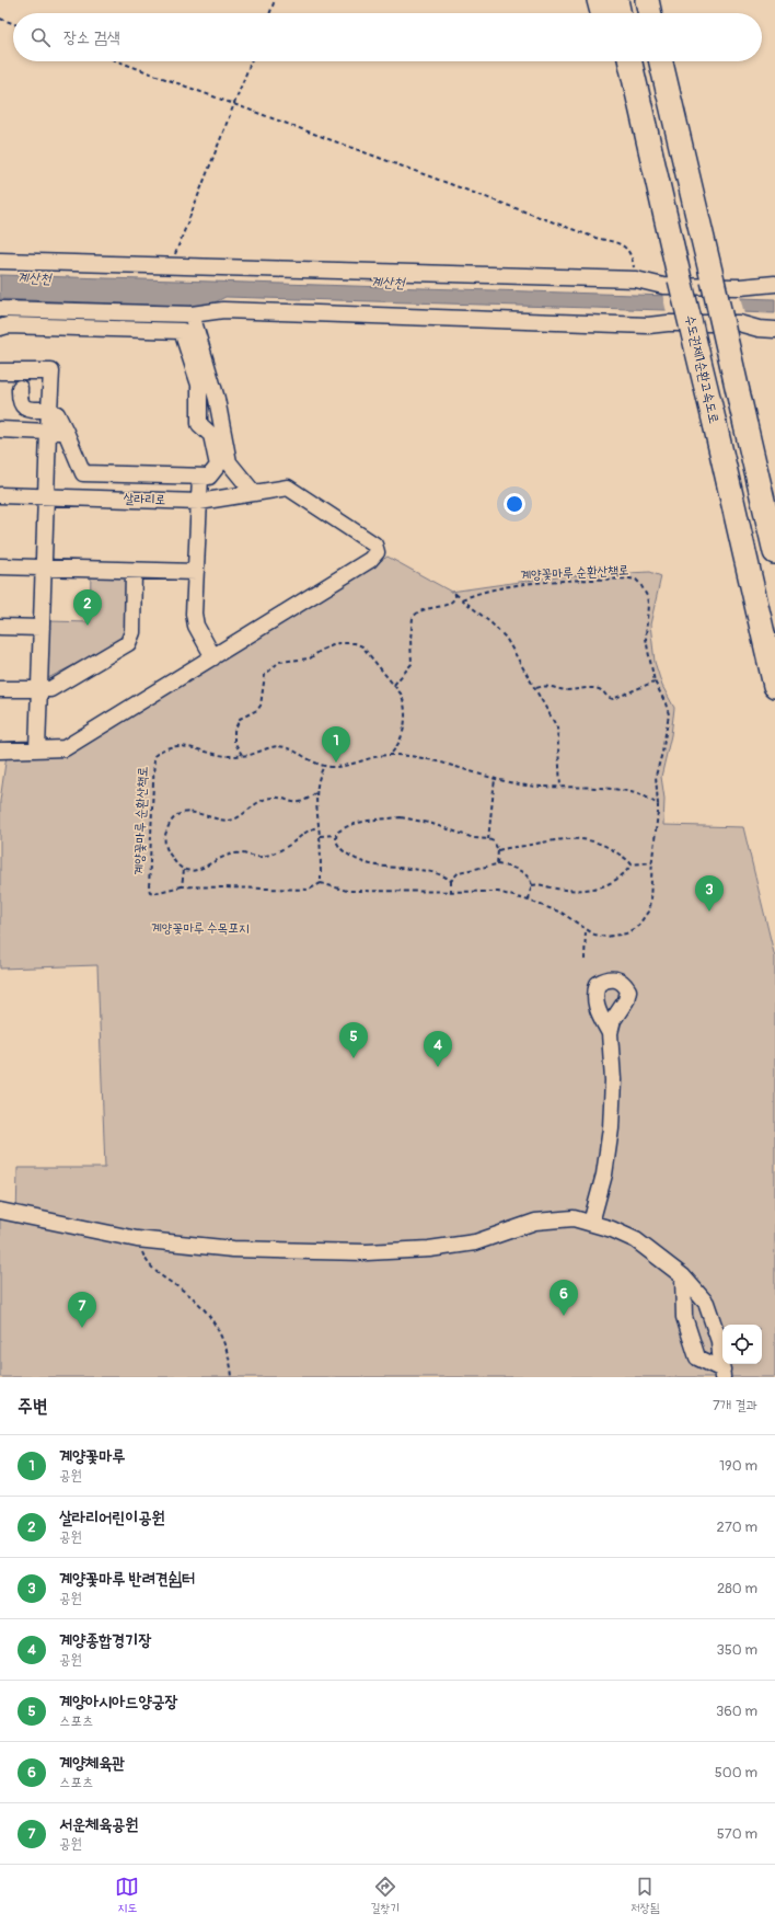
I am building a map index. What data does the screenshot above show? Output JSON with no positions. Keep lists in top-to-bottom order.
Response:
{
  "streets": {
    "highway": ["수도권제1순환고속도로"],
    "street": ["살라리로"],
    "path": ["계양꽃마루 순환산책로"]
  },
  "water": ["계산천"],
  "parks": ["계양꽃마루 수목포지"],
  "page": {
    "search": "장소 검색",
    "pins": [
      "2",
      "1",
      "3",
      "5",
      "4",
      "6",
      "7"
    ],
    "heading": ["주변", "7개 결과"],
    "list": [
      {
        "mark": "1",
        "name": "계양꽃마루",
        "note": "공원",
        "value": "190 m"
      },
      {
        "mark": "2",
        "name": "살라리어린이공원",
        "note": "공원",
        "value": "270 m"
      },
      {
        "mark": "3",
        "name": "계양꽃마루 반려견쉼터",
        "note": "공원",
        "value": "280 m"
      },
      {
        "mark": "4",
        "name": "계양종합경기장",
        "note": "공원",
        "value": "350 m"
      },
      {
        "mark": "5",
        "name": "계양아시아드양궁장",
        "note": "스포츠",
        "value": "360 m"
      },
      {
        "mark": "6",
        "name": "계양체육관",
        "note": "스포츠",
        "value": "500 m"
      },
      {
        "mark": "7",
        "name": "서운체육공원",
        "note": "공원",
        "value": "570 m"
      }
    ],
    "nav": ["지도", "길찾기", "저장됨"]
  }
}
